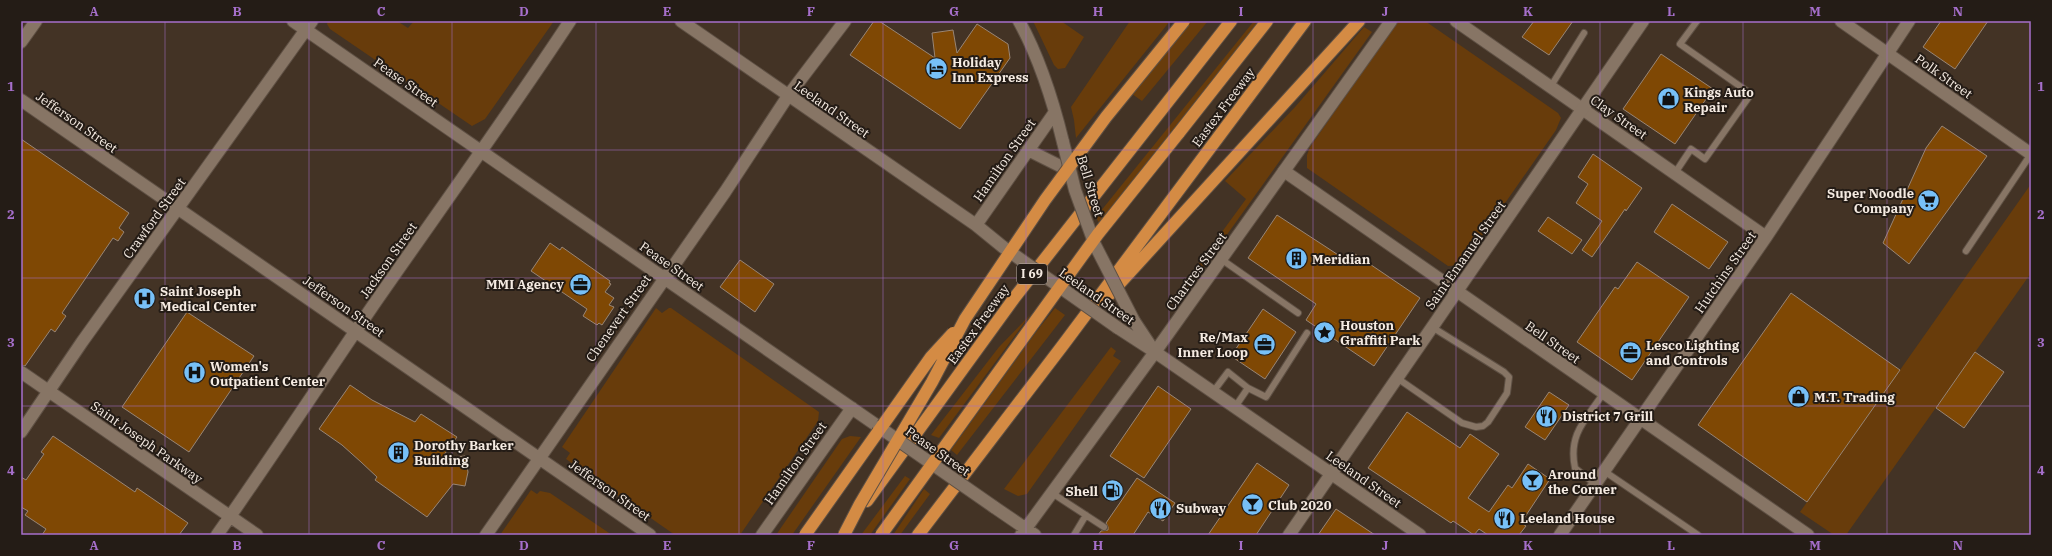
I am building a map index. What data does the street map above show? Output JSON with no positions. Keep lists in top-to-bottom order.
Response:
{
  "streets": {
    "highway": ["Eastex Freeway", "I 69"],
    "street": [
      "Polk Street",
      "Pease Street",
      "Leeland Street",
      "Clay Street",
      "Jefferson Street",
      "Hamilton Street",
      "Bell Street",
      "Crawford Street",
      "Saint Emanuel Street",
      "Jackson Street",
      "Chartres Street",
      "Hutchins Street",
      "Chenevert Street",
      "Saint Joseph Parkway"
    ]
  },
  "crossings": [
    ["Polk Street", "Hutchins Street"],
    ["Pease Street", "Hamilton Street"],
    ["Pease Street", "Crawford Street"],
    ["Pease Street", "Jackson Street"],
    ["Pease Street", "Chartres Street"],
    ["Pease Street", "Chenevert Street"],
    ["Leeland Street", "Hamilton Street"],
    ["Leeland Street", "Bell Street"],
    ["Leeland Street", "Saint Emanuel Street"],
    ["Leeland Street", "Chartres Street"],
    ["Leeland Street", "Chenevert Street"],
    ["Clay Street", "Saint Emanuel Street"],
    ["Clay Street", "Hutchins Street"],
    ["Jefferson Street", "Crawford Street"],
    ["Jefferson Street", "Jackson Street"],
    ["Jefferson Street", "Chenevert Street"],
    ["Hamilton Street", "Bell Street"],
    ["Bell Street", "Saint Emanuel Street"],
    ["Bell Street", "Chartres Street"],
    ["Bell Street", "Hutchins Street"],
    ["Crawford Street", "Saint Joseph Parkway"],
    ["Jackson Street", "Saint Joseph Parkway"]
  ],
  "places": {
    "hotel": ["Holiday Inn Express"],
    "shop": ["Kings Auto Repair", "M.T. Trading"],
    "supermarket": ["Super Noodle Company"],
    "building": ["Meridian", "Dorothy Barker Building"],
    "office": ["MMI Agency", "Re/Max Inner Loop", "Lesco Lighting and Controls"],
    "hospital": ["Saint Joseph Medical Center", "Women's Outpatient Center"],
    "place": ["Houston Graffiti Park"],
    "restaurant": ["District 7 Grill", "Subway", "Leeland House"],
    "bar": ["Around the Corner", "Club 2020"],
    "fuel station": ["Shell"]
  },
  "grid": {
    "columns": [
      "A",
      "B",
      "C",
      "D",
      "E",
      "F",
      "G",
      "H",
      "I",
      "J",
      "K",
      "L",
      "M",
      "N"
    ],
    "rows": [
      "1",
      "2",
      "3",
      "4"
    ]
  }
}
